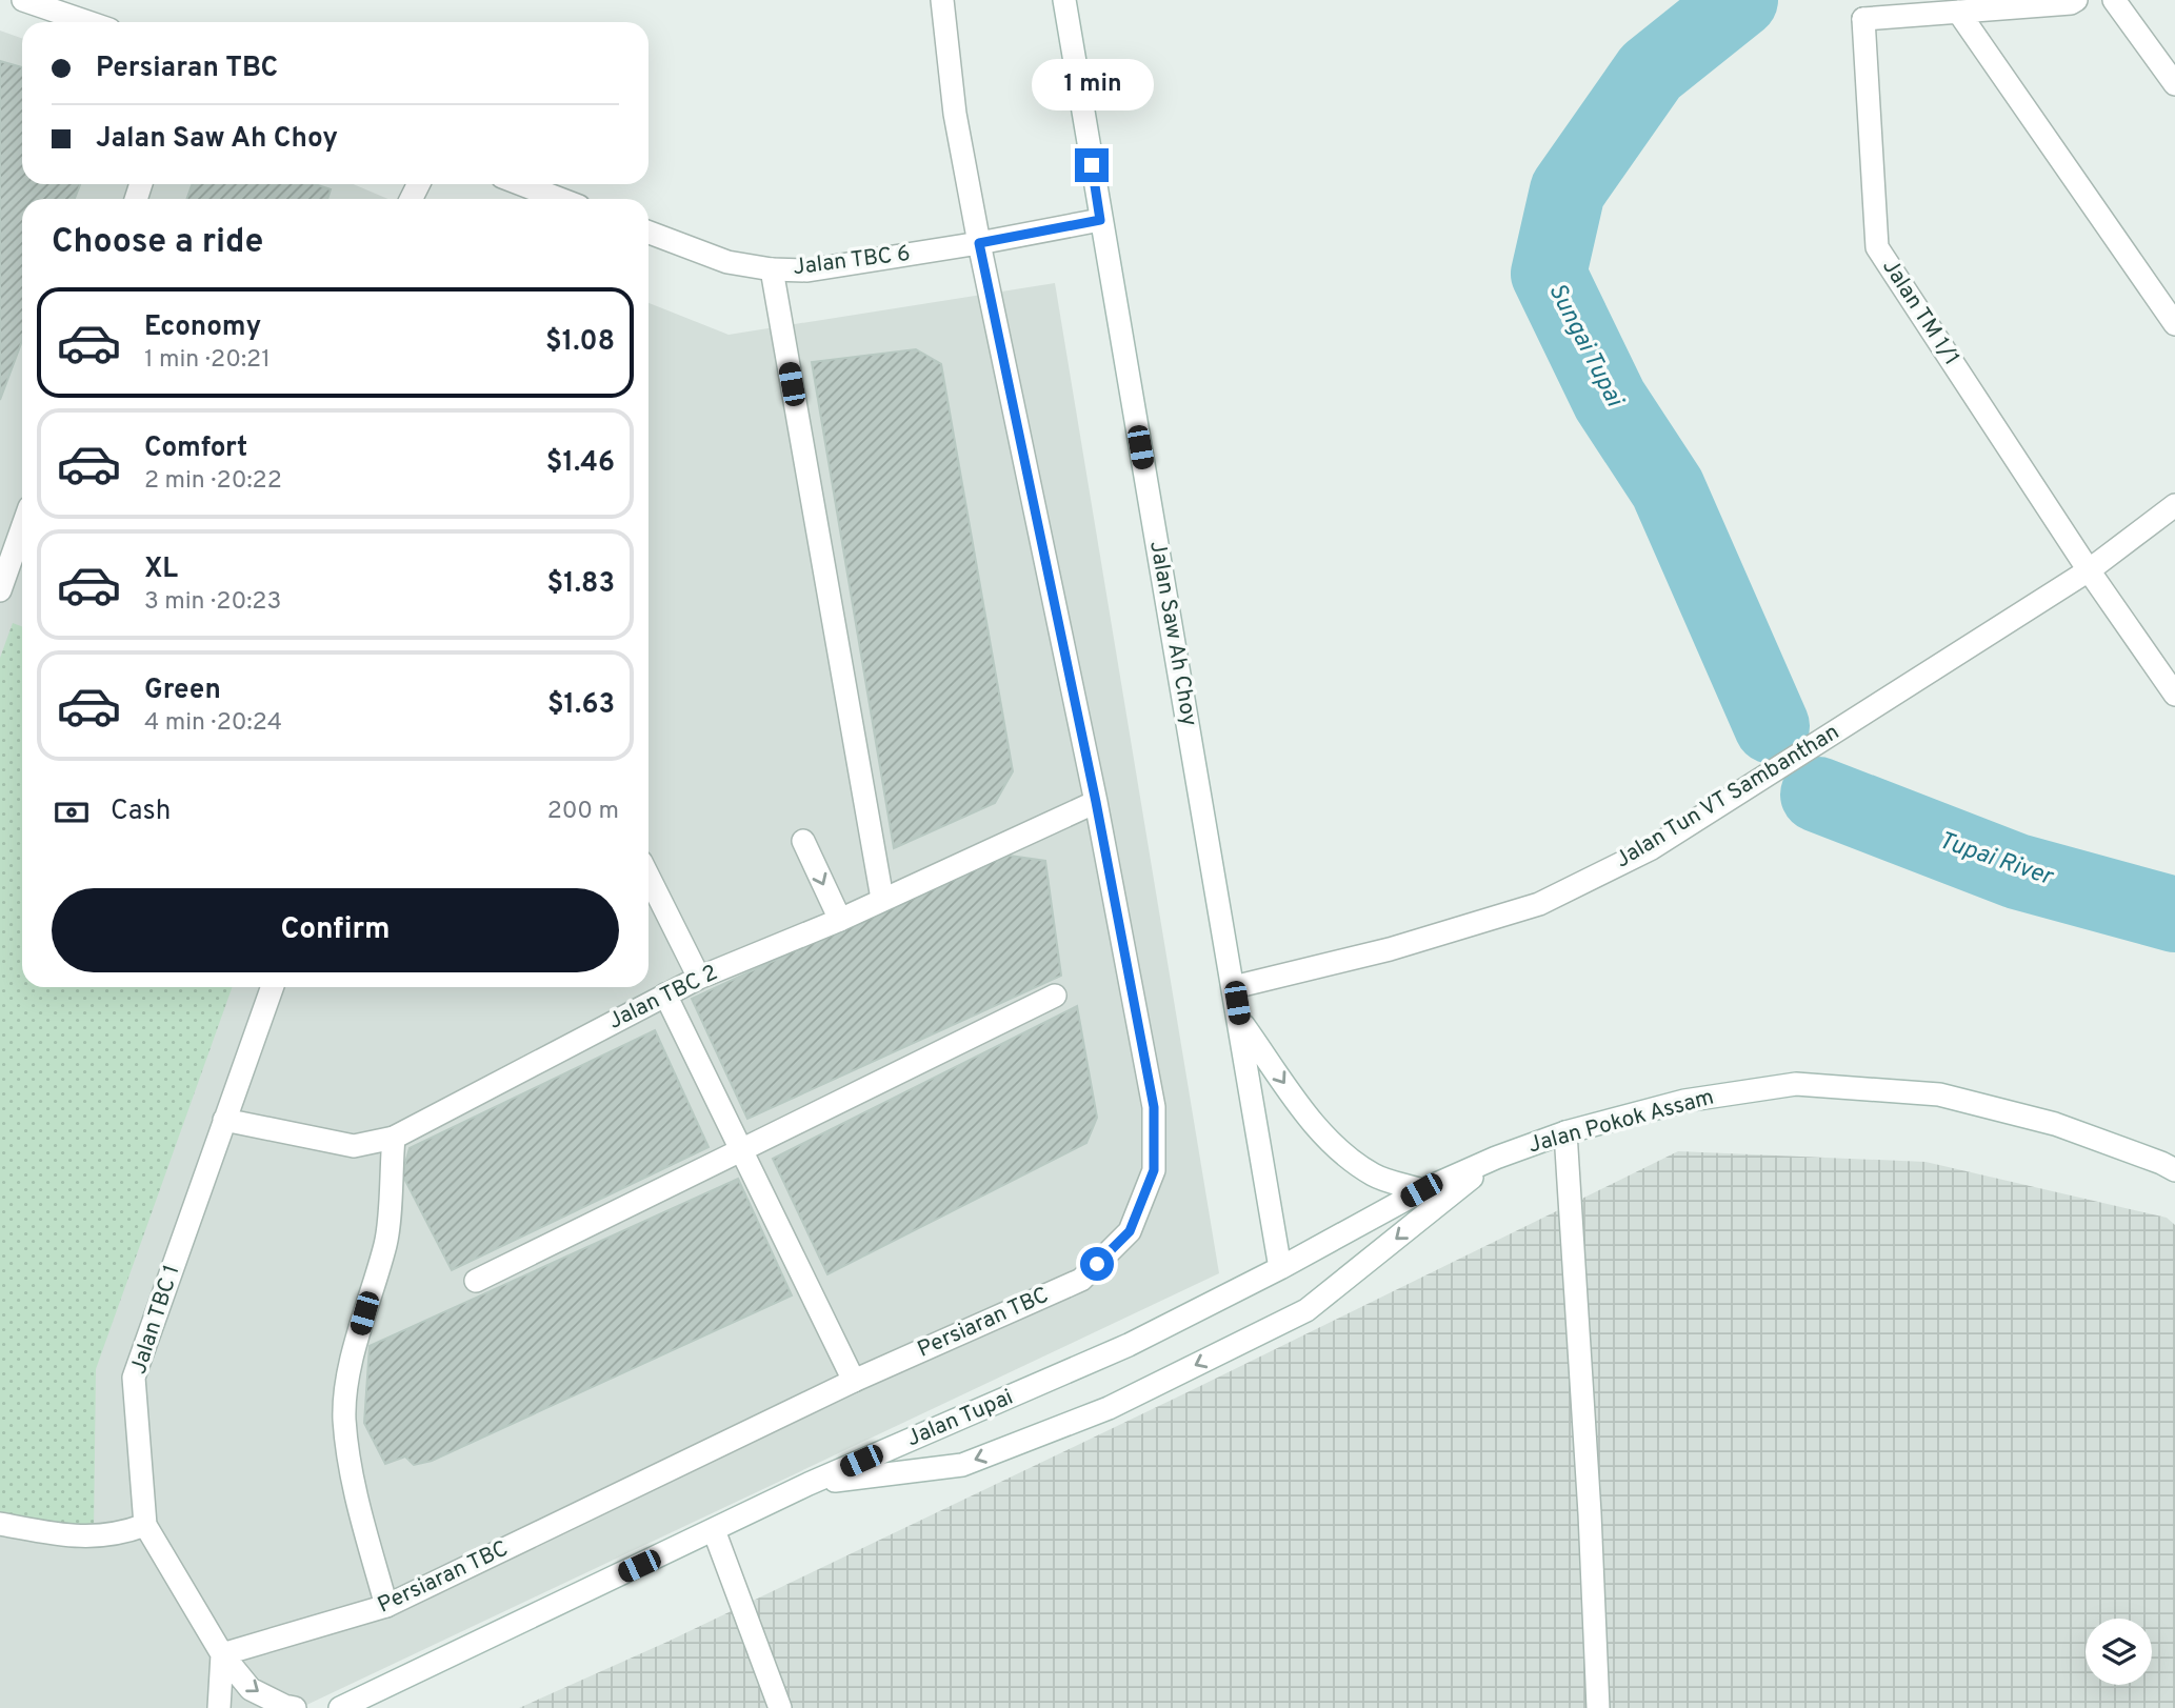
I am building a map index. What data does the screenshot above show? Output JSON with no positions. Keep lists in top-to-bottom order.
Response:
{
  "streets": {
    "street": [
      "Jalan TBC 6",
      "Jalan TM 1/1",
      "Jalan Saw Ah Choy",
      "Jalan Tun VT Sambanthan",
      "Jalan TBC 2",
      "Jalan Pokok Assam",
      "Jalan TBC 1",
      "Persiaran TBC",
      "Jalan Tupai"
    ]
  },
  "crossings": [
    ["Jalan TBC 6", "Jalan Saw Ah Choy"],
    ["Jalan TBC 6", "Persiaran TBC"],
    ["Jalan TM 1/1", "Jalan Tun VT Sambanthan"],
    ["Jalan Saw Ah Choy", "Jalan Tun VT Sambanthan"],
    ["Jalan Saw Ah Choy", "Jalan Tupai"],
    ["Jalan TBC 2", "Jalan TBC 1"],
    ["Jalan TBC 2", "Persiaran TBC"],
    ["Jalan Pokok Assam", "Jalan Tupai"],
    ["Jalan TBC 1", "Persiaran TBC"]
  ],
  "water": ["Sungai Tupai", "Tupai River"],
  "page": {
    "banner": ["Persiaran TBC", "Jalan Saw Ah Choy"],
    "bubble": "1 min",
    "heading": "Choose a ride",
    "list": [
      {
        "name": "Economy",
        "note": "1 min · 20:21",
        "value": "$1.08"
      },
      {
        "name": "Comfort",
        "note": "2 min · 20:22",
        "value": "$1.46"
      },
      {
        "name": "XL",
        "note": "3 min · 20:23",
        "value": "$1.83"
      },
      {
        "name": "Green",
        "note": "4 min · 20:24",
        "value": "$1.63"
      }
    ],
    "pay": ["Cash", "200 m"],
    "buttons": "Confirm"
  }
}
